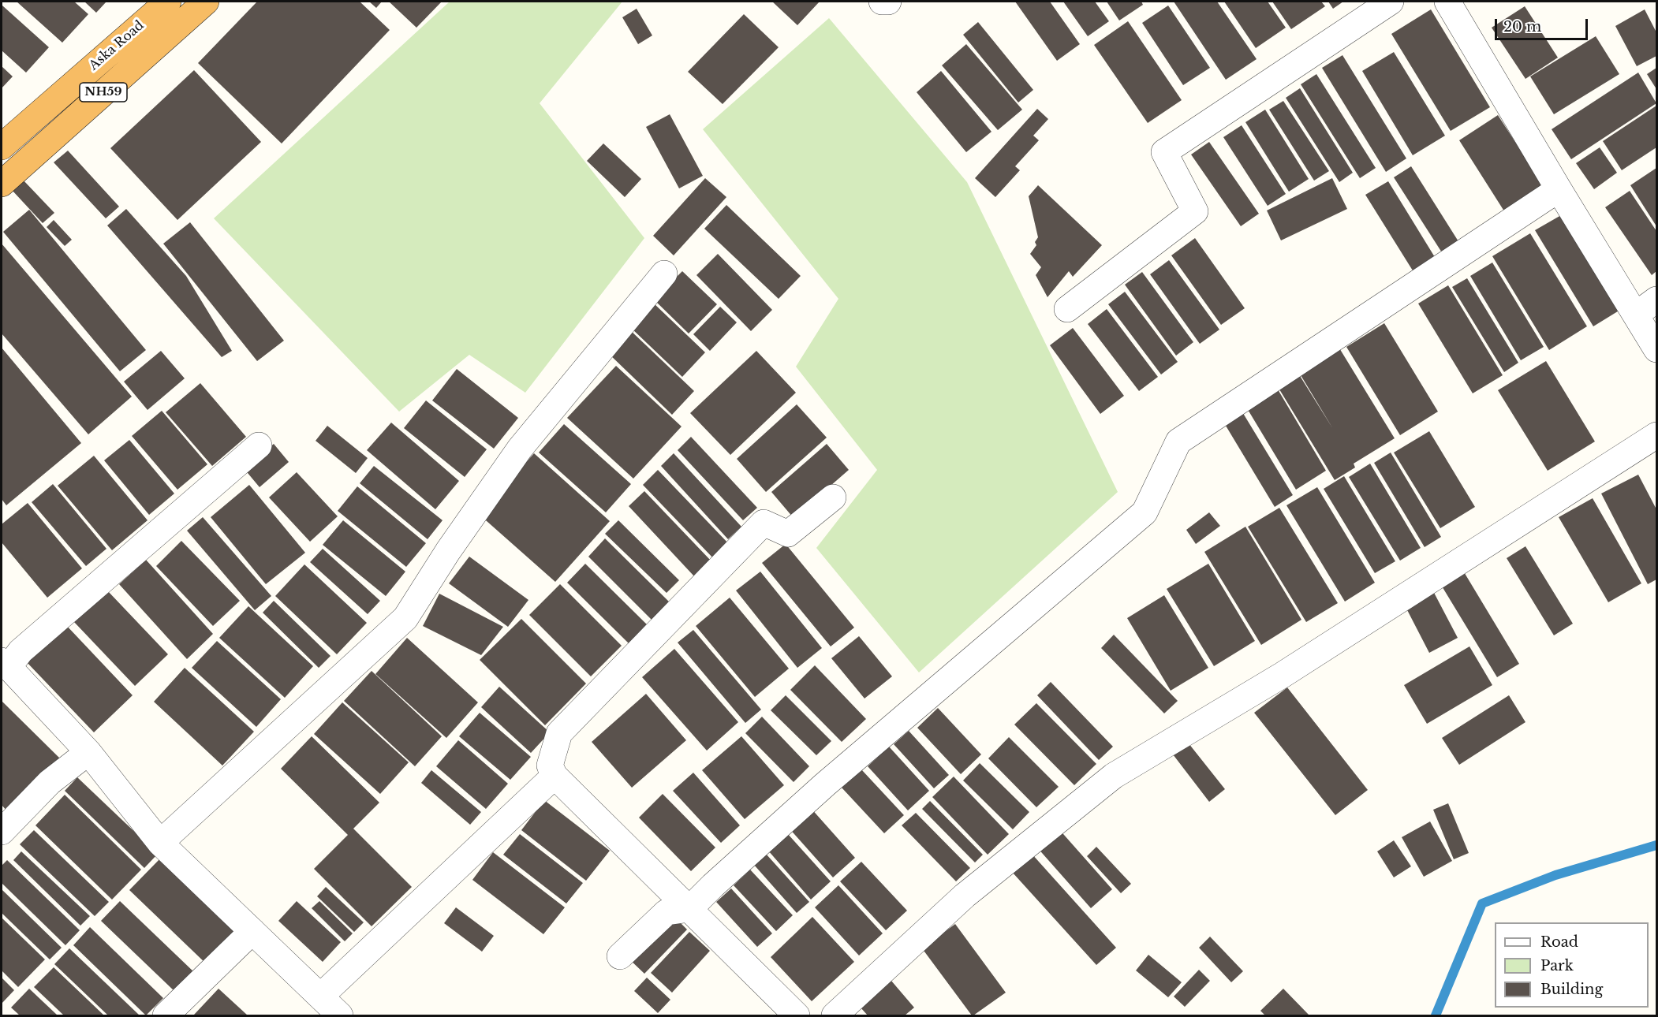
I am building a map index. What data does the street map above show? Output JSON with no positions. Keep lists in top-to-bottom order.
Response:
{
  "streets": {
    "highway": ["Aska Road", "NH59"]
  },
  "legend": ["Road", "Park", "Building"],
  "scale_bar": "20 m"
}
